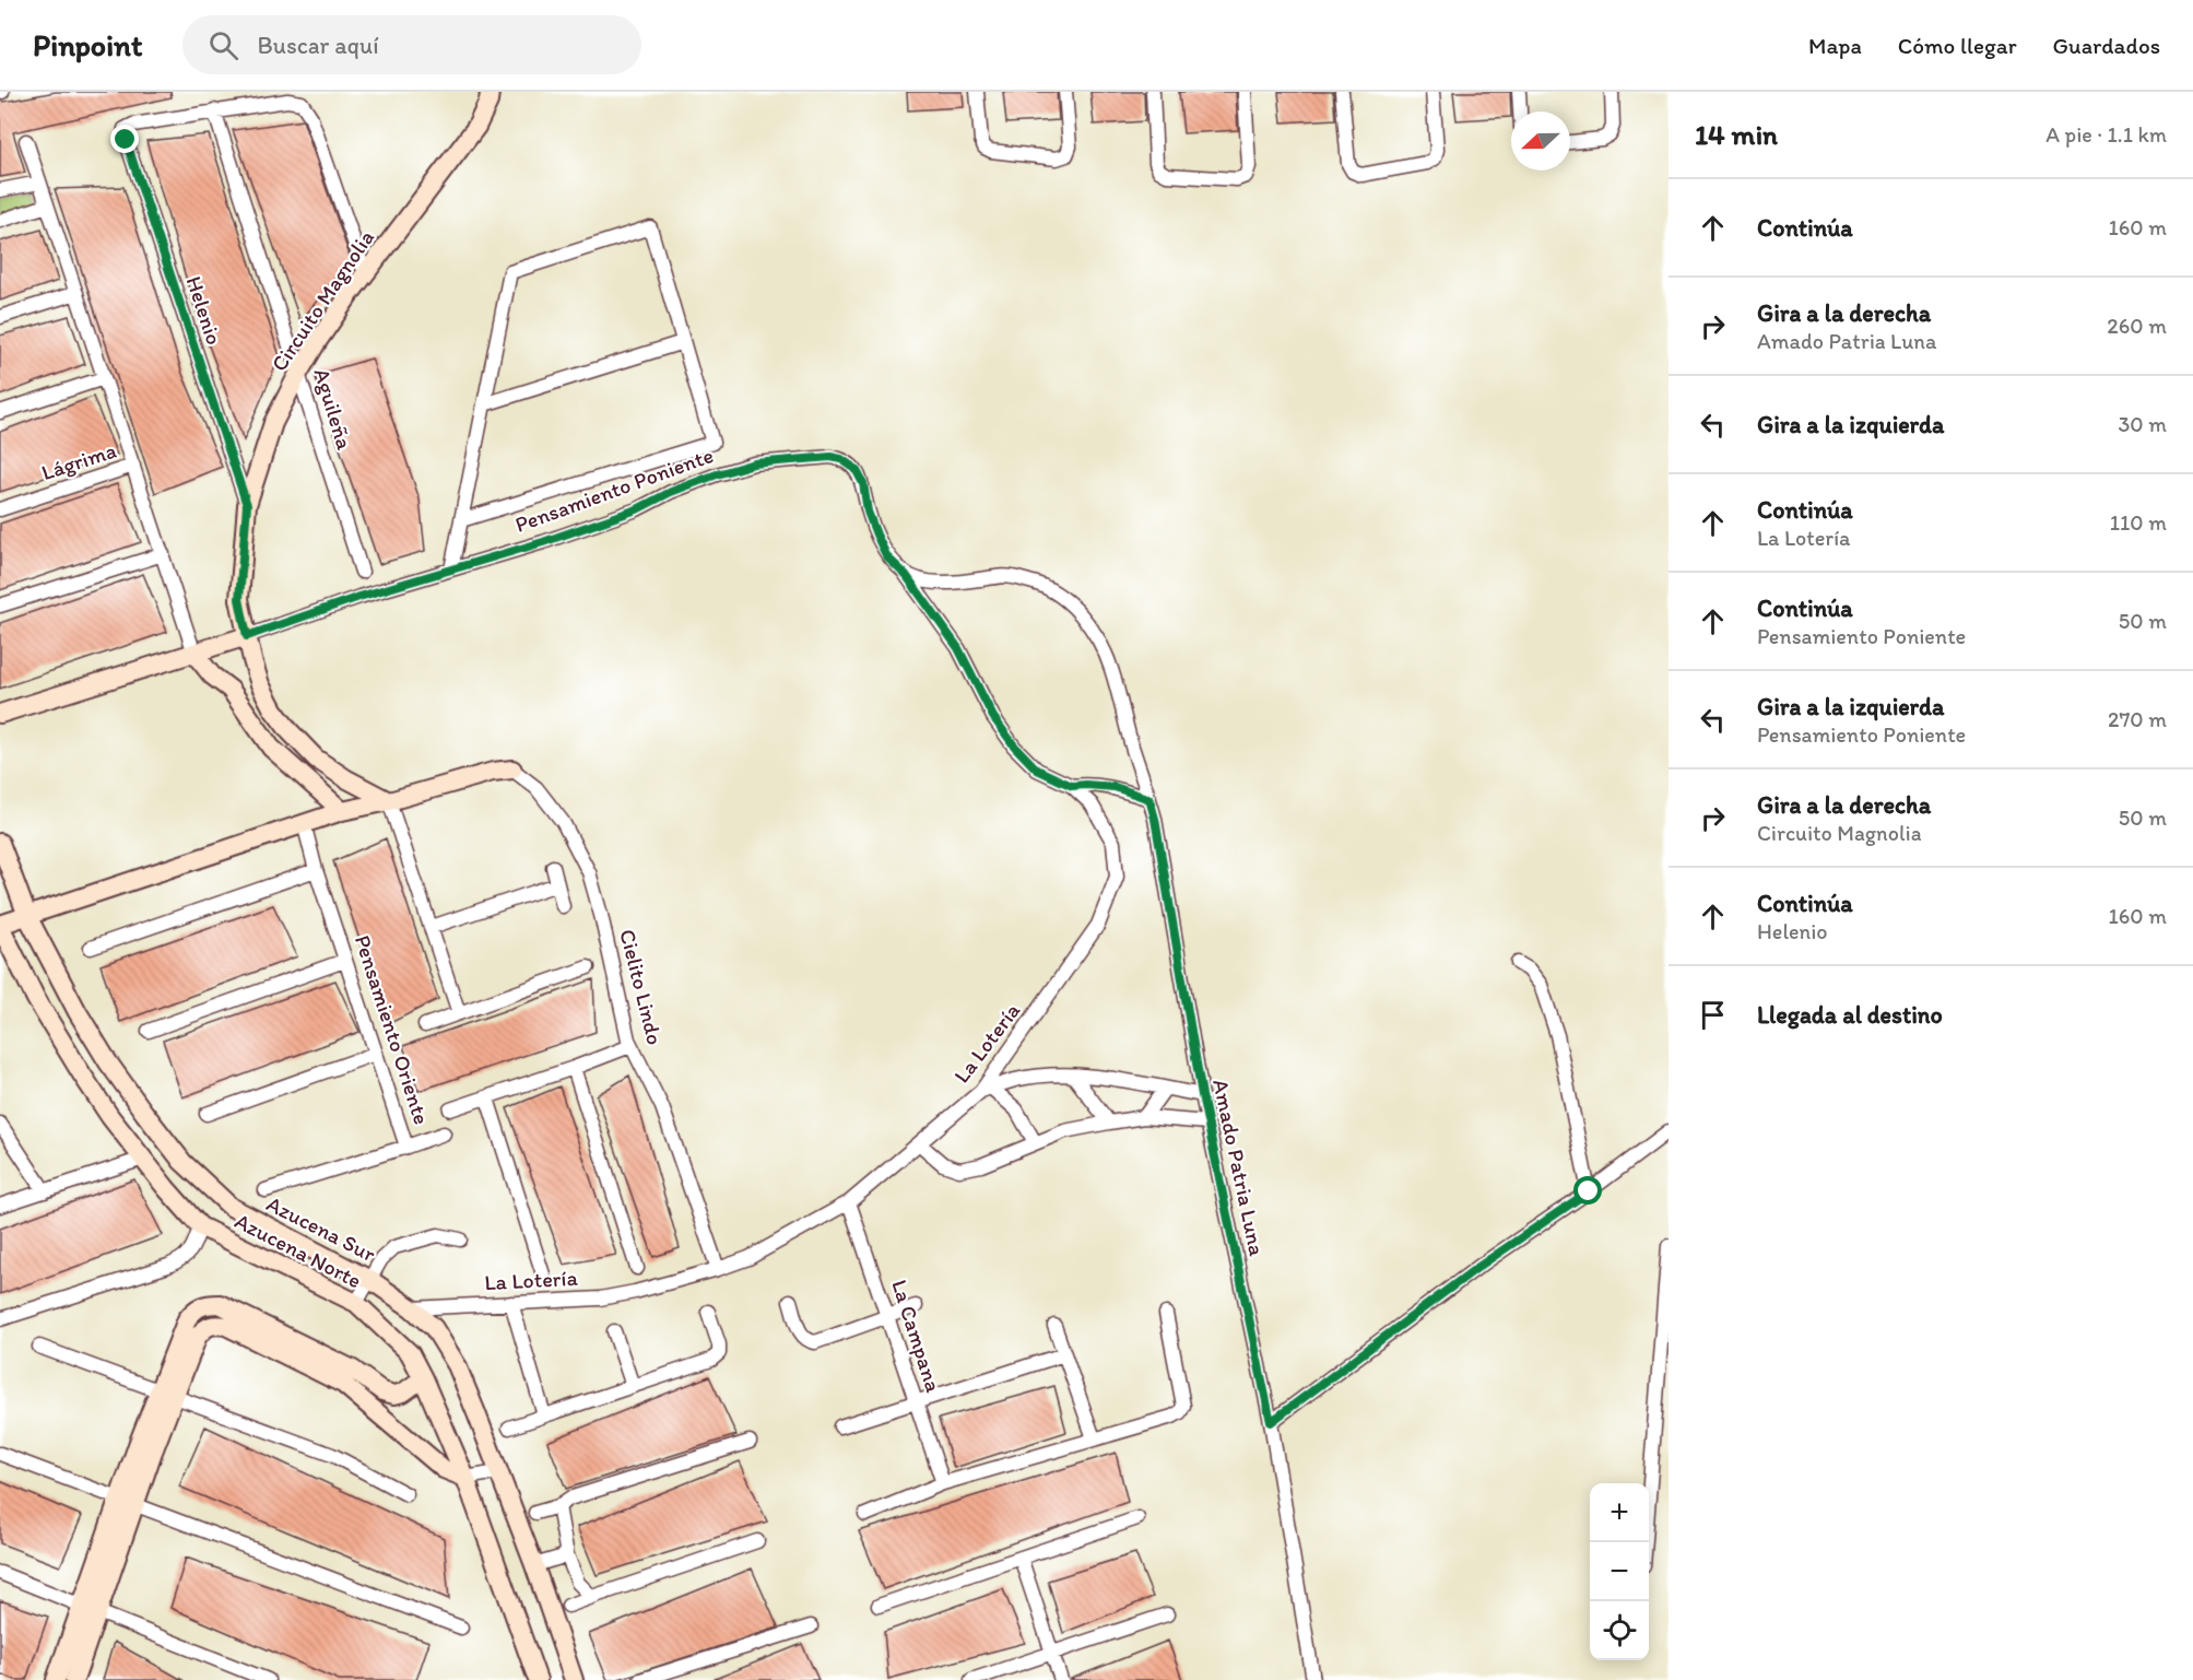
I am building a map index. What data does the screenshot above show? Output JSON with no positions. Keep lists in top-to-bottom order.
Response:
{
  "streets": {
    "street": [
      "Circuito Magnolia",
      "Helenio",
      "Aguileña",
      "Lágrima",
      "Pensamiento Poniente",
      "Cielito Lindo",
      "Pensamiento Oriente",
      "La Lotería",
      "Amado Patria Luna",
      "Azucena Sur",
      "Azucena Norte",
      "La Campana"
    ]
  },
  "crossings": [
    ["Circuito Magnolia", "Helenio"],
    ["Circuito Magnolia", "Aguileña"],
    ["Circuito Magnolia", "Pensamiento Poniente"],
    ["Helenio", "Aguileña"],
    ["Pensamiento Poniente", "La Lotería"],
    ["Pensamiento Poniente", "Amado Patria Luna"],
    ["Cielito Lindo", "La Lotería"],
    ["La Lotería", "Amado Patria Luna"],
    ["La Lotería", "Azucena Sur"],
    ["La Lotería", "La Campana"]
  ],
  "north": "left",
  "page": {
    "header": "Pinpoint",
    "search": "Buscar aquí",
    "nav": ["Mapa", "Cómo llegar", "Guardados"],
    "heading": ["14 min", "A pie · 1.1 km"],
    "list": [
      ["Continúa", "160 m"],
      ["Gira a la derecha", "Amado Patria Luna", "260 m"],
      ["Gira a la izquierda", "30 m"],
      ["Continúa", "La Lotería", "110 m"],
      ["Continúa", "Pensamiento Poniente", "50 m"],
      ["Gira a la izquierda", "Pensamiento Poniente", "270 m"],
      ["Gira a la derecha", "Circuito Magnolia", "50 m"],
      ["Continúa", "Helenio", "160 m"],
      "Llegada al destino"
    ],
    "map_buttons": ["+", "−"]
  }
}
